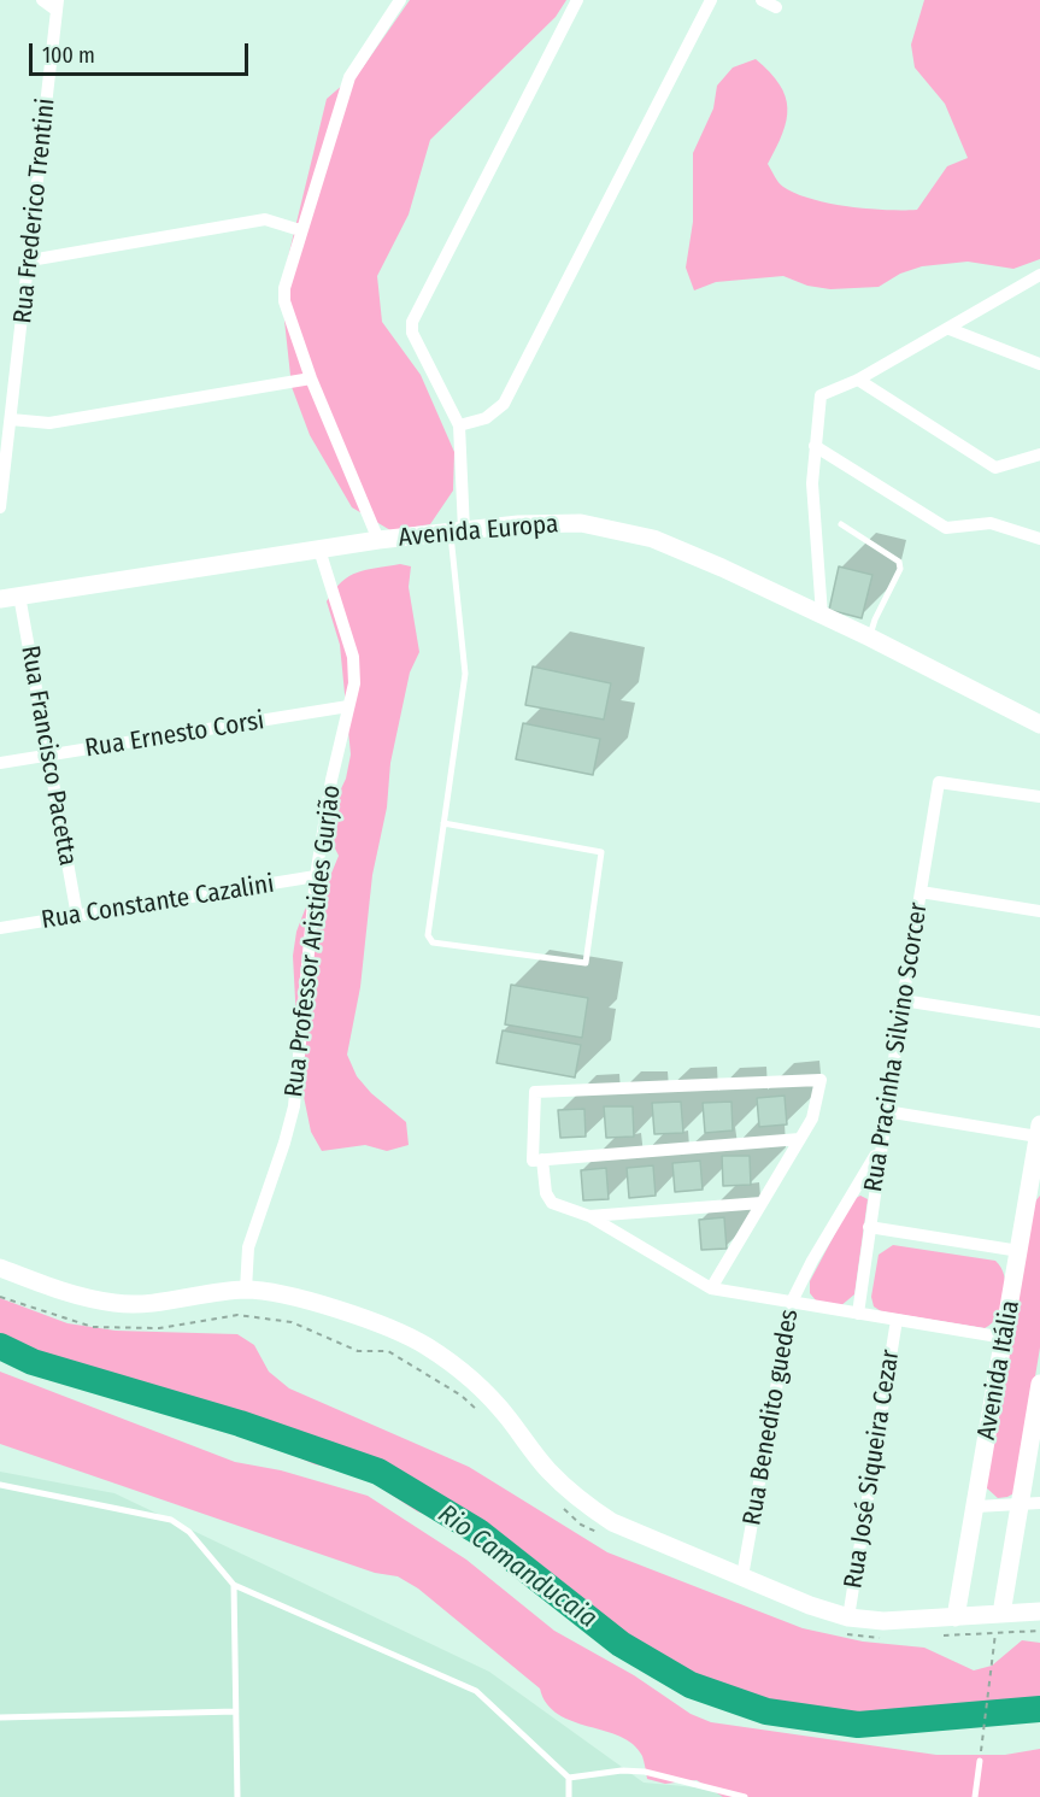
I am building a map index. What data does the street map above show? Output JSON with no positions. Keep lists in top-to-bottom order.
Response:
{
  "streets": {
    "street": [
      "Rua Frederico Trentini",
      "Avenida Europa",
      "Rua Ernesto Corsi",
      "Rua Francisco Pacetta",
      "Rua Constante Cazalini",
      "Rua Professor Aristides Gurjão",
      "Rua Pracinha Silvino Scorcer",
      "Avenida Itália",
      "Rua Benedito guedes",
      "Rua José Siqueira Cezar"
    ]
  },
  "crossings": [
    ["Avenida Europa", "Rua Francisco Pacetta"],
    ["Avenida Europa", "Rua Professor Aristides Gurjão"],
    ["Rua Ernesto Corsi", "Rua Francisco Pacetta"],
    ["Rua Ernesto Corsi", "Rua Professor Aristides Gurjão"],
    ["Rua Francisco Pacetta", "Rua Constante Cazalini"],
    ["Rua Constante Cazalini", "Rua Professor Aristides Gurjão"],
    ["Rua Pracinha Silvino Scorcer", "Rua Benedito guedes"]
  ],
  "water": ["Rio Camanducaia"],
  "scale_bar": "100 m"
}
